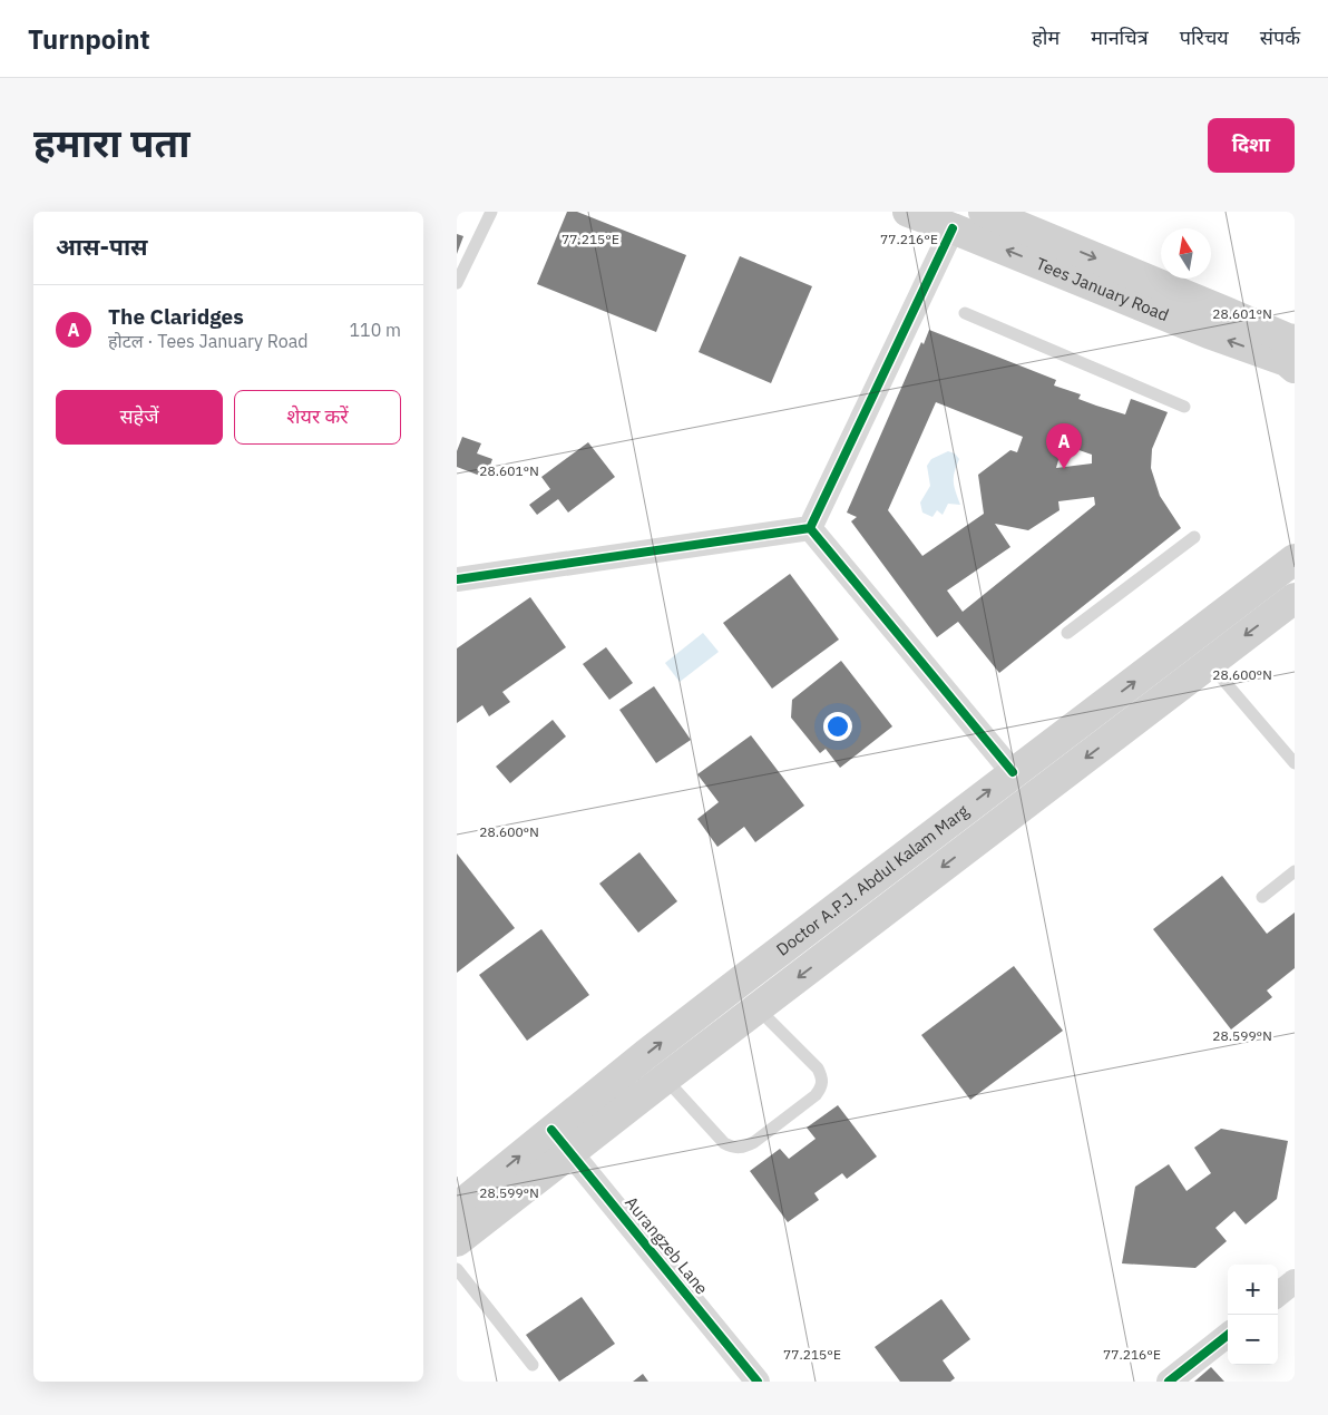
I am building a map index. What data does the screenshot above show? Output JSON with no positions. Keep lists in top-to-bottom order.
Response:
{
  "streets": {
    "main road": ["Tees January Road", "Doctor A.P.J. Abdul Kalam Marg"],
    "street": ["Aurangzeb Lane"]
  },
  "crossings": [
    ["Doctor A.P.J. Abdul Kalam Marg", "Aurangzeb Lane"]
  ],
  "north": "top",
  "page": {
    "header": "Turnpoint",
    "nav": [
      "होम",
      "मानचित्र",
      "परिचय",
      "संपर्क"
    ],
    "title": "हमारा पता",
    "buttons": [
      "दिशा",
      ["सहेजें", "शेयर करें"]
    ],
    "heading": "आस-पास",
    "list": [
      {
        "mark": "A",
        "name": "The Claridges",
        "note": "होटल · Tees January Road",
        "value": "110 m"
      }
    ],
    "pins": "A",
    "map_buttons": ["+", "−"]
  },
  "coordinates": [
    "77.215°E",
    "77.216°E",
    "28.601°N",
    "28.600°N",
    "28.599°N"
  ]
}
